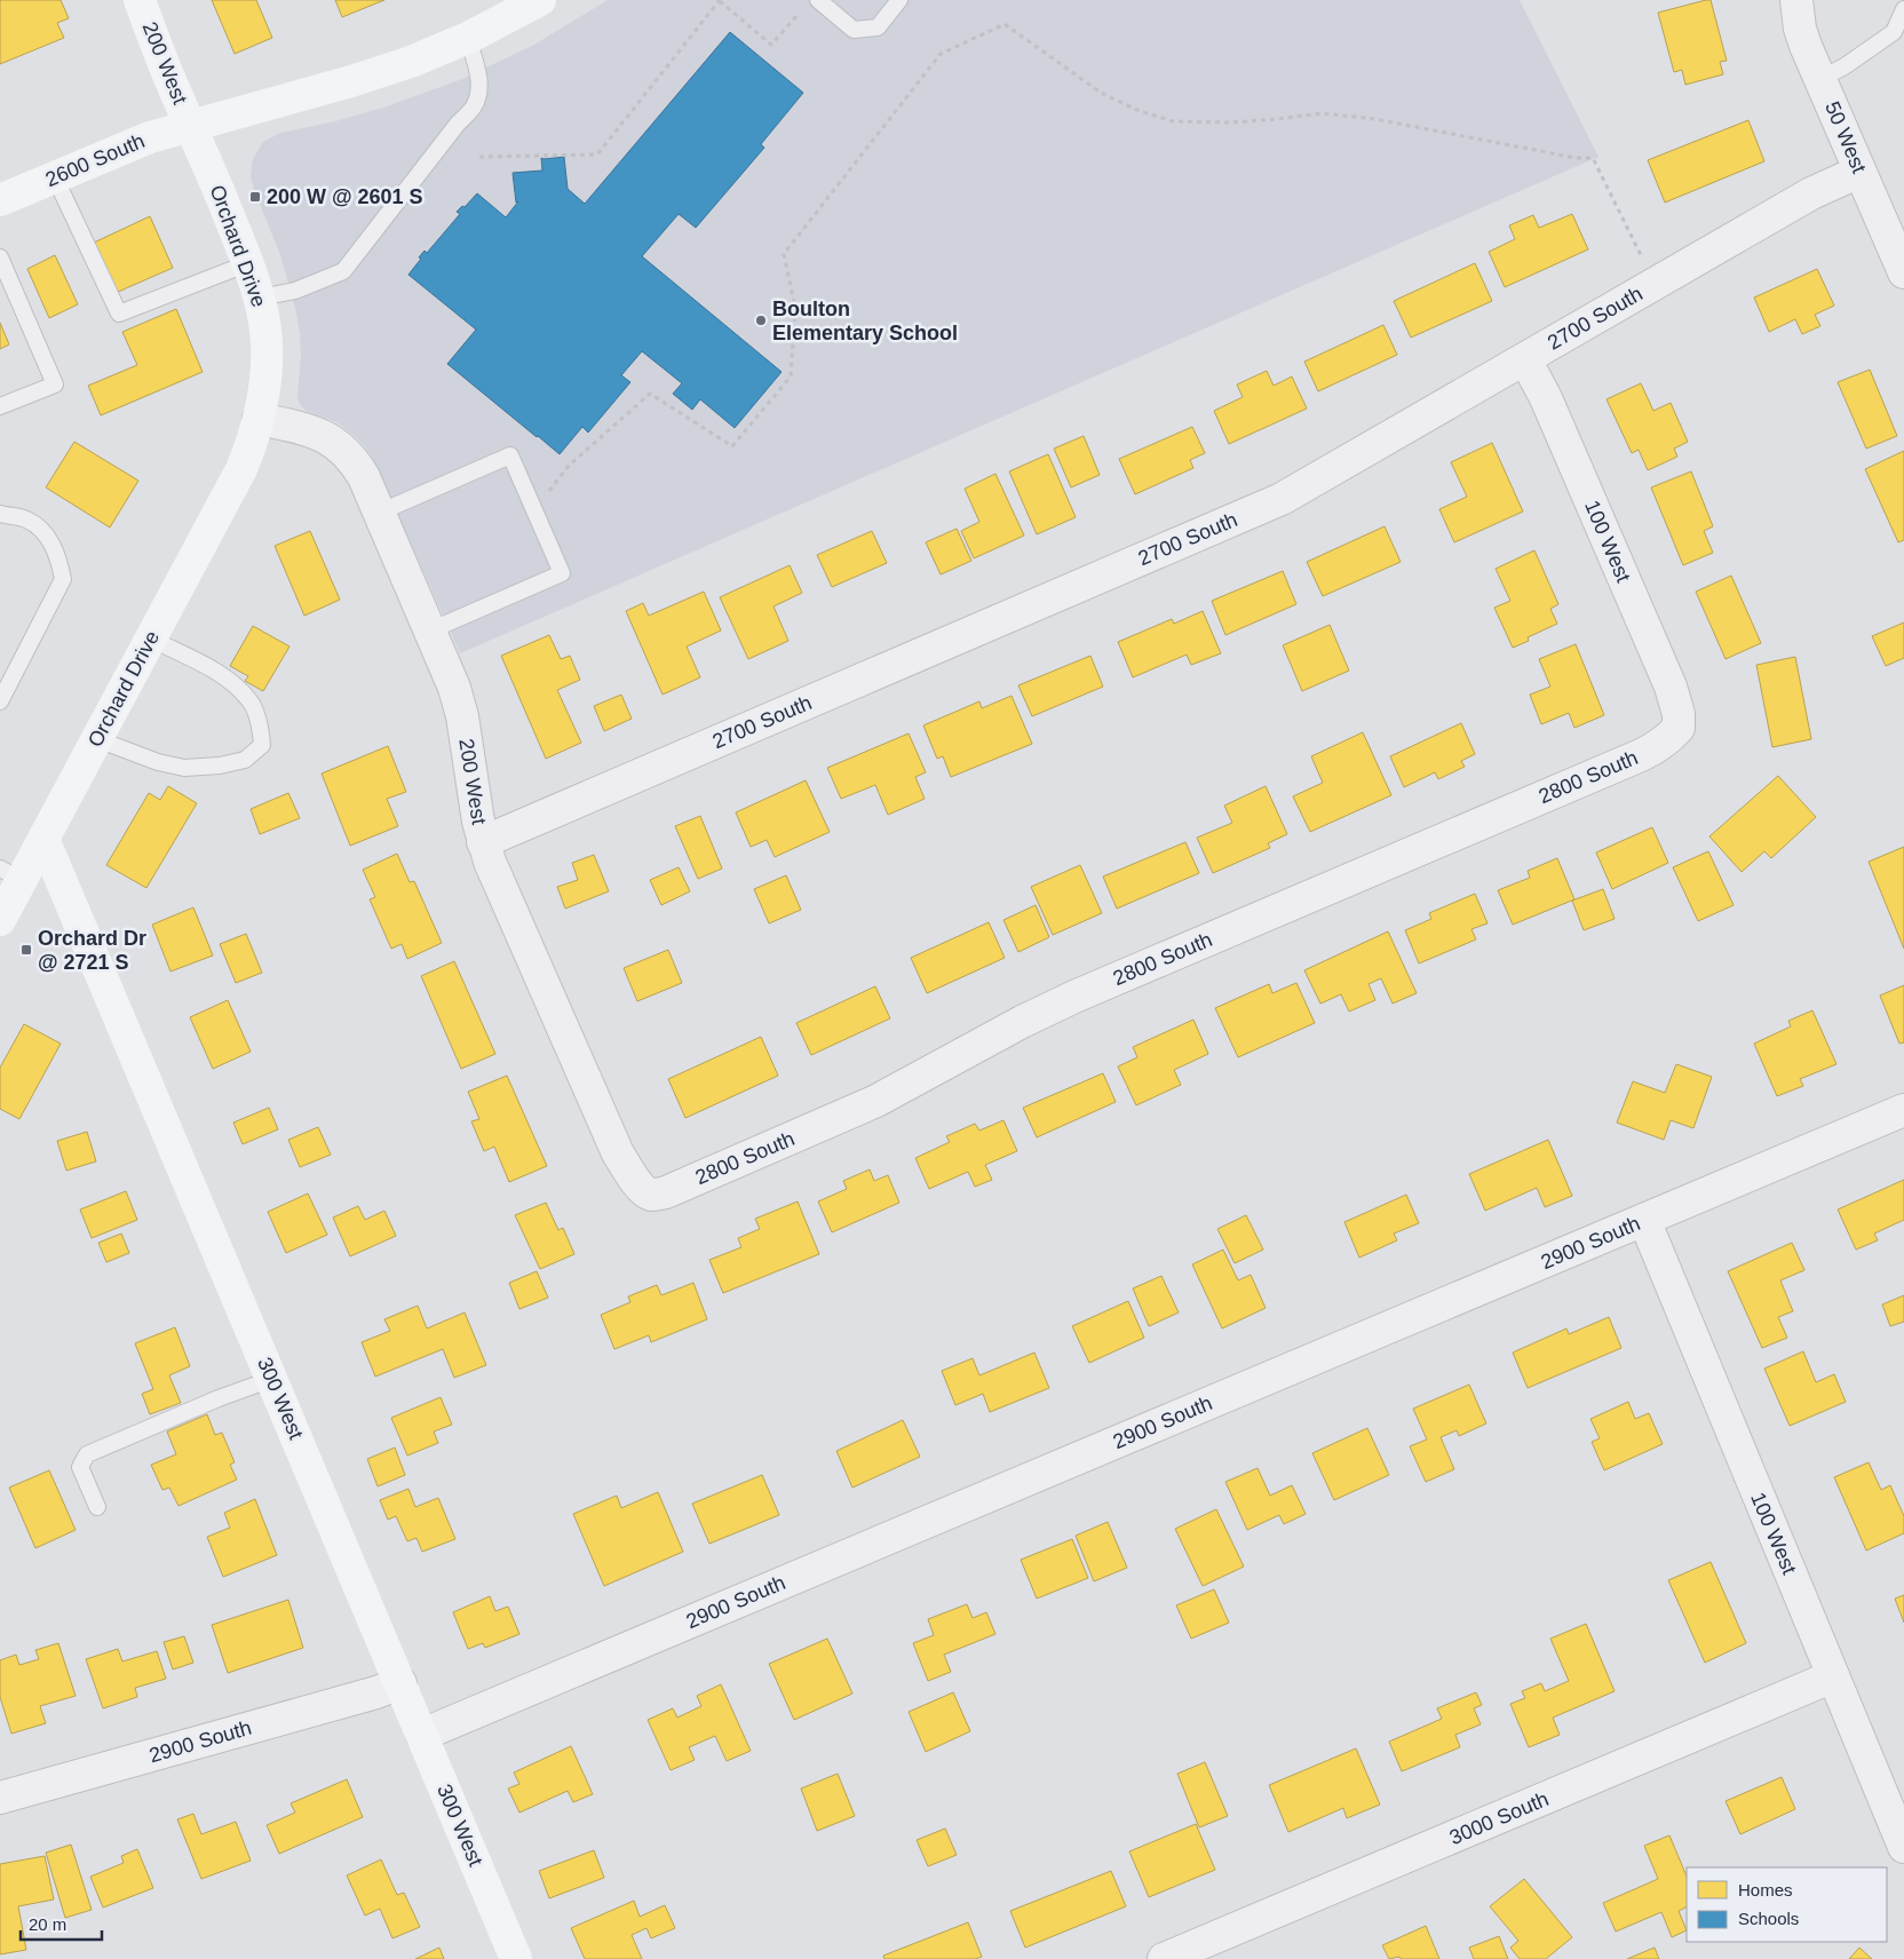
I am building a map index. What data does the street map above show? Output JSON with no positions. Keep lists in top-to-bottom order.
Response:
{
  "streets": {
    "main road": [
      "200 West",
      "2600 South",
      "Orchard Drive",
      "300 West"
    ],
    "street": [
      "50 West",
      "2700 South",
      "100 West",
      "2800 South",
      "2900 South",
      "3000 South"
    ]
  },
  "crossings": [
    ["200 West", "2600 South"],
    ["200 West", "Orchard Drive"],
    ["200 West", "2700 South"],
    ["200 West", "2800 South"],
    ["50 West", "2700 South"],
    ["2600 South", "Orchard Drive"],
    ["Orchard Drive", "300 West"],
    ["2700 South", "100 West"],
    ["100 West", "2800 South"],
    ["100 West", "2900 South"],
    ["100 West", "3000 South"],
    ["2900 South", "300 West"]
  ],
  "places": {
    "transit": ["200 W @ 2601 S", "Orchard Dr @ 2721 S"],
    "other": ["Boulton Elementary School"]
  },
  "legend": ["Homes", "Schools"],
  "scale_bar": "20 m"
}
